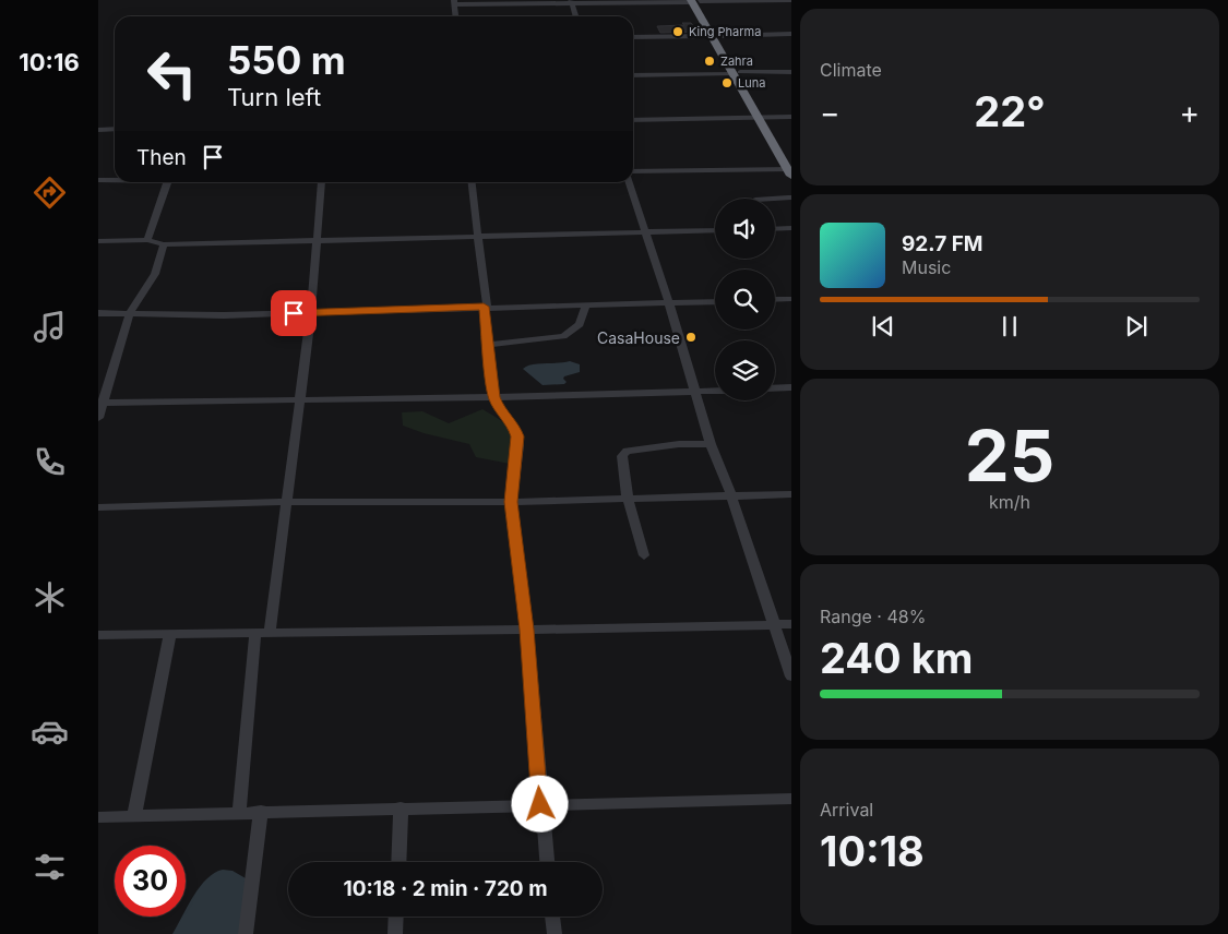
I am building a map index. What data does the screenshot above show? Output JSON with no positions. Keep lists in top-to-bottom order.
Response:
{
  "places": [
    "King Pharma",
    "Zahra",
    "Luna",
    "CasaHouse"
  ],
  "page": {
    "tabs": "10:16",
    "tile": [
      "Climate",
      ["25", "km/h"],
      ["Range · 48%", "240 km"],
      ["Arrival", "10:18"]
    ],
    "turn": ["550 m", "Turn left"],
    "heat": ["−", "22°", "+"],
    "then": "Then",
    "song": ["92.7 FM", "Music"],
    "limit": "30",
    "trip": "10:18 · 2 min · 720 m"
  }
}
